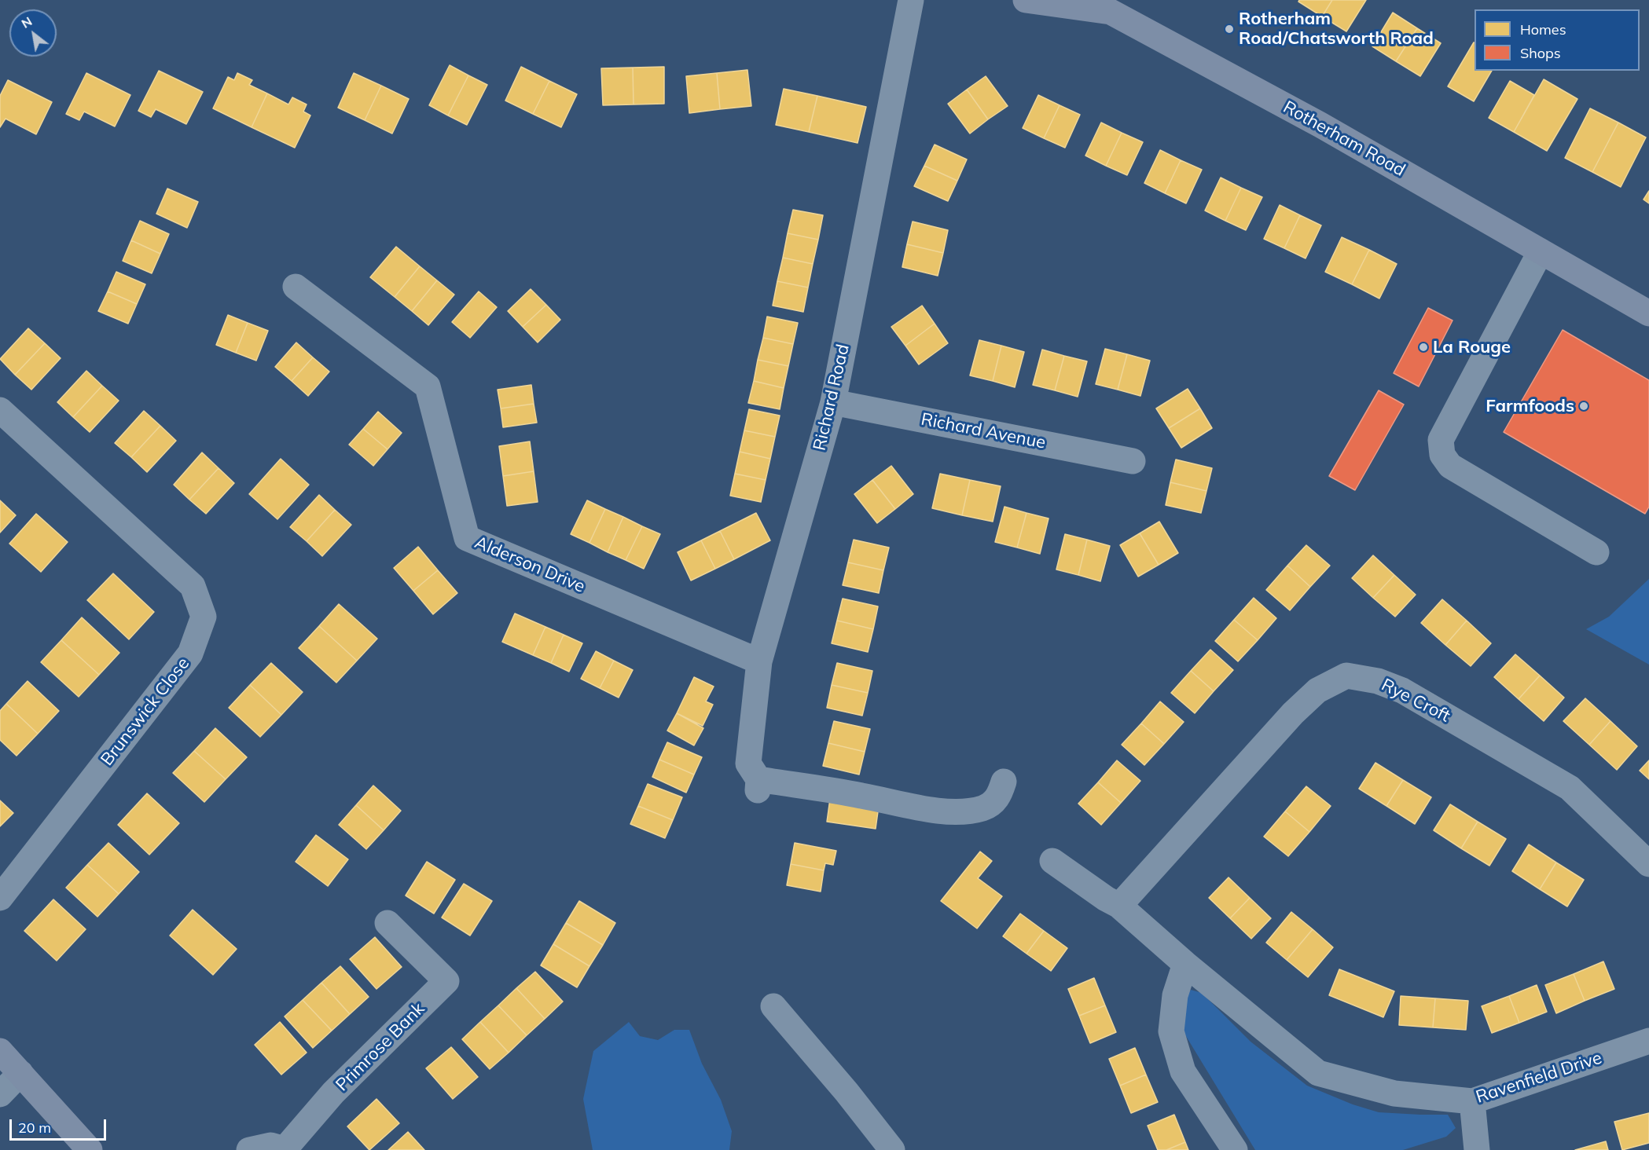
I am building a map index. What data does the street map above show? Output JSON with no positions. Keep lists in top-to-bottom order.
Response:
{
  "streets": {
    "main road": ["Rotherham Road"],
    "street": [
      "Richard Road",
      "Richard Avenue",
      "Alderson Drive",
      "Rye Croft",
      "Brunswick Close",
      "Primrose Bank",
      "Ravenfield Drive"
    ]
  },
  "crossings": [
    ["Richard Road", "Richard Avenue"],
    ["Richard Road", "Alderson Drive"],
    ["Rye Croft", "Ravenfield Drive"]
  ],
  "places": ["Rotherham Road/Chatsworth Road", "La Rouge", "Farmfoods"],
  "legend": ["Homes", "Shops"],
  "scale_bar": "20 m",
  "north": "top left"
}
